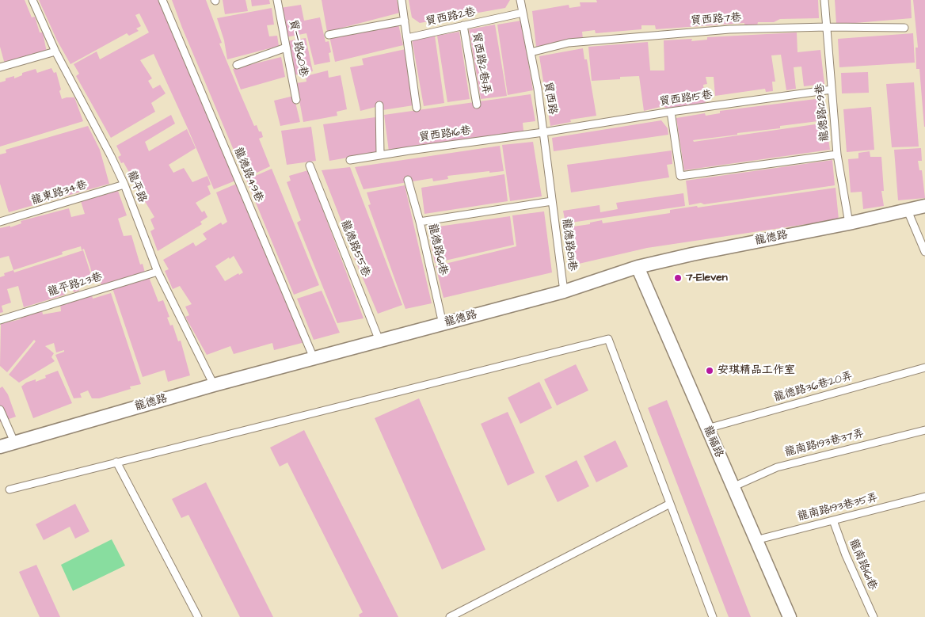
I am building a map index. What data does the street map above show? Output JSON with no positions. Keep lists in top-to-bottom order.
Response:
{
  "streets": {
    "street": ["龍德路", "龍福路"],
    "lane": [
      "貿西路2巷",
      "貿西路7巷",
      "貿一路60巷",
      "貿西路2巷1弄",
      "貿西路",
      "貿西路15巷",
      "龍德路129巷",
      "貿西路16巷",
      "龍德路49巷",
      "龍平路",
      "龍東路34巷",
      "龍德路81巷",
      "龍德路55巷",
      "龍德路61巷",
      "龍平路23巷",
      "龍德路36巷20弄",
      "龍南路193巷37弄",
      "龍南路193巷35弄",
      "龍南路161巷"
    ]
  },
  "crossings": [
    ["貿西路2巷", "貿西路2巷1弄"],
    ["貿西路2巷", "貿西路"],
    ["貿西路7巷", "貿西路"],
    ["貿西路7巷", "龍德路129巷"],
    ["貿西路", "貿西路15巷"],
    ["貿西路", "貿西路16巷"],
    ["貿西路", "龍德路81巷"],
    ["貿西路15巷", "龍德路129巷"],
    ["貿西路15巷", "貿西路16巷"],
    ["龍德路129巷", "龍德路"],
    ["龍德路49巷", "龍德路"],
    ["龍平路", "龍東路34巷"],
    ["龍平路", "龍德路"],
    ["龍平路", "龍平路23巷"],
    ["龍德路", "龍德路81巷"],
    ["龍德路", "龍德路55巷"],
    ["龍德路", "龍德路61巷"],
    ["龍德路", "龍福路"],
    ["龍德路36巷20弄", "龍福路"],
    ["龍福路", "龍南路193巷37弄"],
    ["龍福路", "龍南路193巷35弄"],
    ["龍南路193巷35弄", "龍南路161巷"]
  ],
  "places": ["7-Eleven", "安琪精品工作室"]
}
